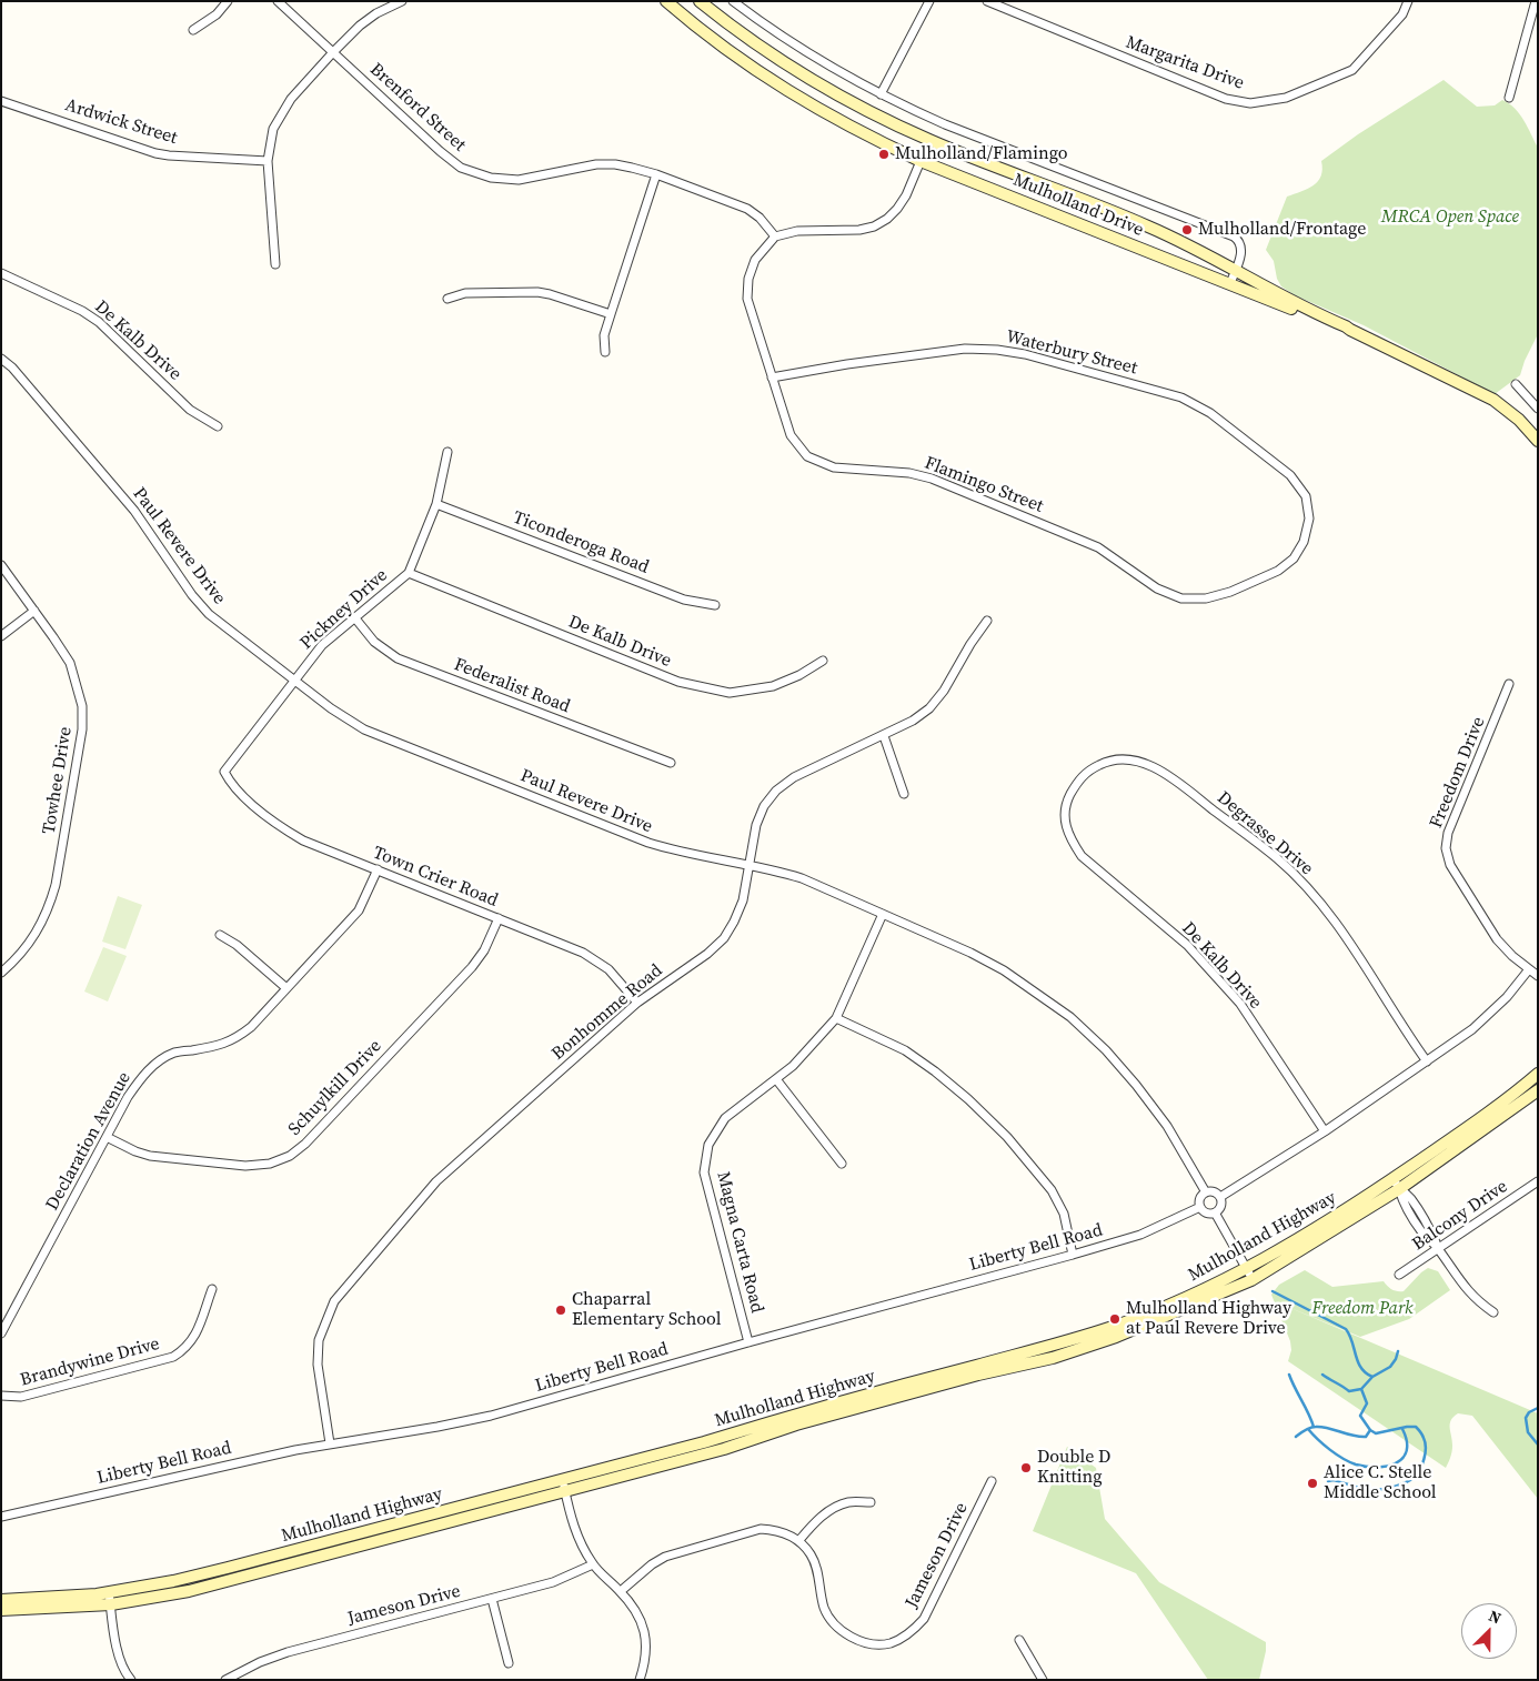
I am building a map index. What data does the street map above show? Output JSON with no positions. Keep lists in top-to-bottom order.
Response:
{
  "streets": {
    "main road": ["Mulholland Drive", "Mulholland Highway"],
    "street": [
      "Margarita Drive",
      "Brenford Street",
      "Ardwick Street",
      "De Kalb Drive",
      "Waterbury Street",
      "Flamingo Street",
      "Ticonderoga Road",
      "Paul Revere Drive",
      "Pickney Drive",
      "Federalist Road",
      "Freedom Drive",
      "Towhee Drive",
      "Degrasse Drive",
      "Town Crier Road",
      "Bonhomme Road",
      "Schuylkill Drive",
      "Declaration Avenue",
      "Balcony Drive",
      "Magna Carta Road",
      "Liberty Bell Road",
      "Brandywine Drive",
      "Jameson Drive"
    ]
  },
  "crossings": [
    ["Brenford Street", "Flamingo Street"],
    ["De Kalb Drive", "Pickney Drive"],
    ["De Kalb Drive", "Degrasse Drive"],
    ["Waterbury Street", "Flamingo Street"],
    ["Ticonderoga Road", "Pickney Drive"],
    ["Paul Revere Drive", "Pickney Drive"],
    ["Paul Revere Drive", "Bonhomme Road"],
    ["Paul Revere Drive", "Magna Carta Road"],
    ["Paul Revere Drive", "Liberty Bell Road"],
    ["Pickney Drive", "Federalist Road"],
    ["Pickney Drive", "Town Crier Road"],
    ["Town Crier Road", "Bonhomme Road"],
    ["Town Crier Road", "Schuylkill Drive"],
    ["Town Crier Road", "Declaration Avenue"],
    ["Bonhomme Road", "Liberty Bell Road"],
    ["Schuylkill Drive", "Declaration Avenue"],
    ["Magna Carta Road", "Liberty Bell Road"]
  ],
  "parks": ["MRCA Open Space", "Freedom Park"],
  "places": [
    "Mulholland/Flamingo",
    "Mulholland/Frontage",
    "Chaparral Elementary School",
    "Mulholland Highway at Paul Revere Drive",
    "Double D Knitting",
    "Alice C. Stelle Middle School"
  ],
  "north": "top right"
}
